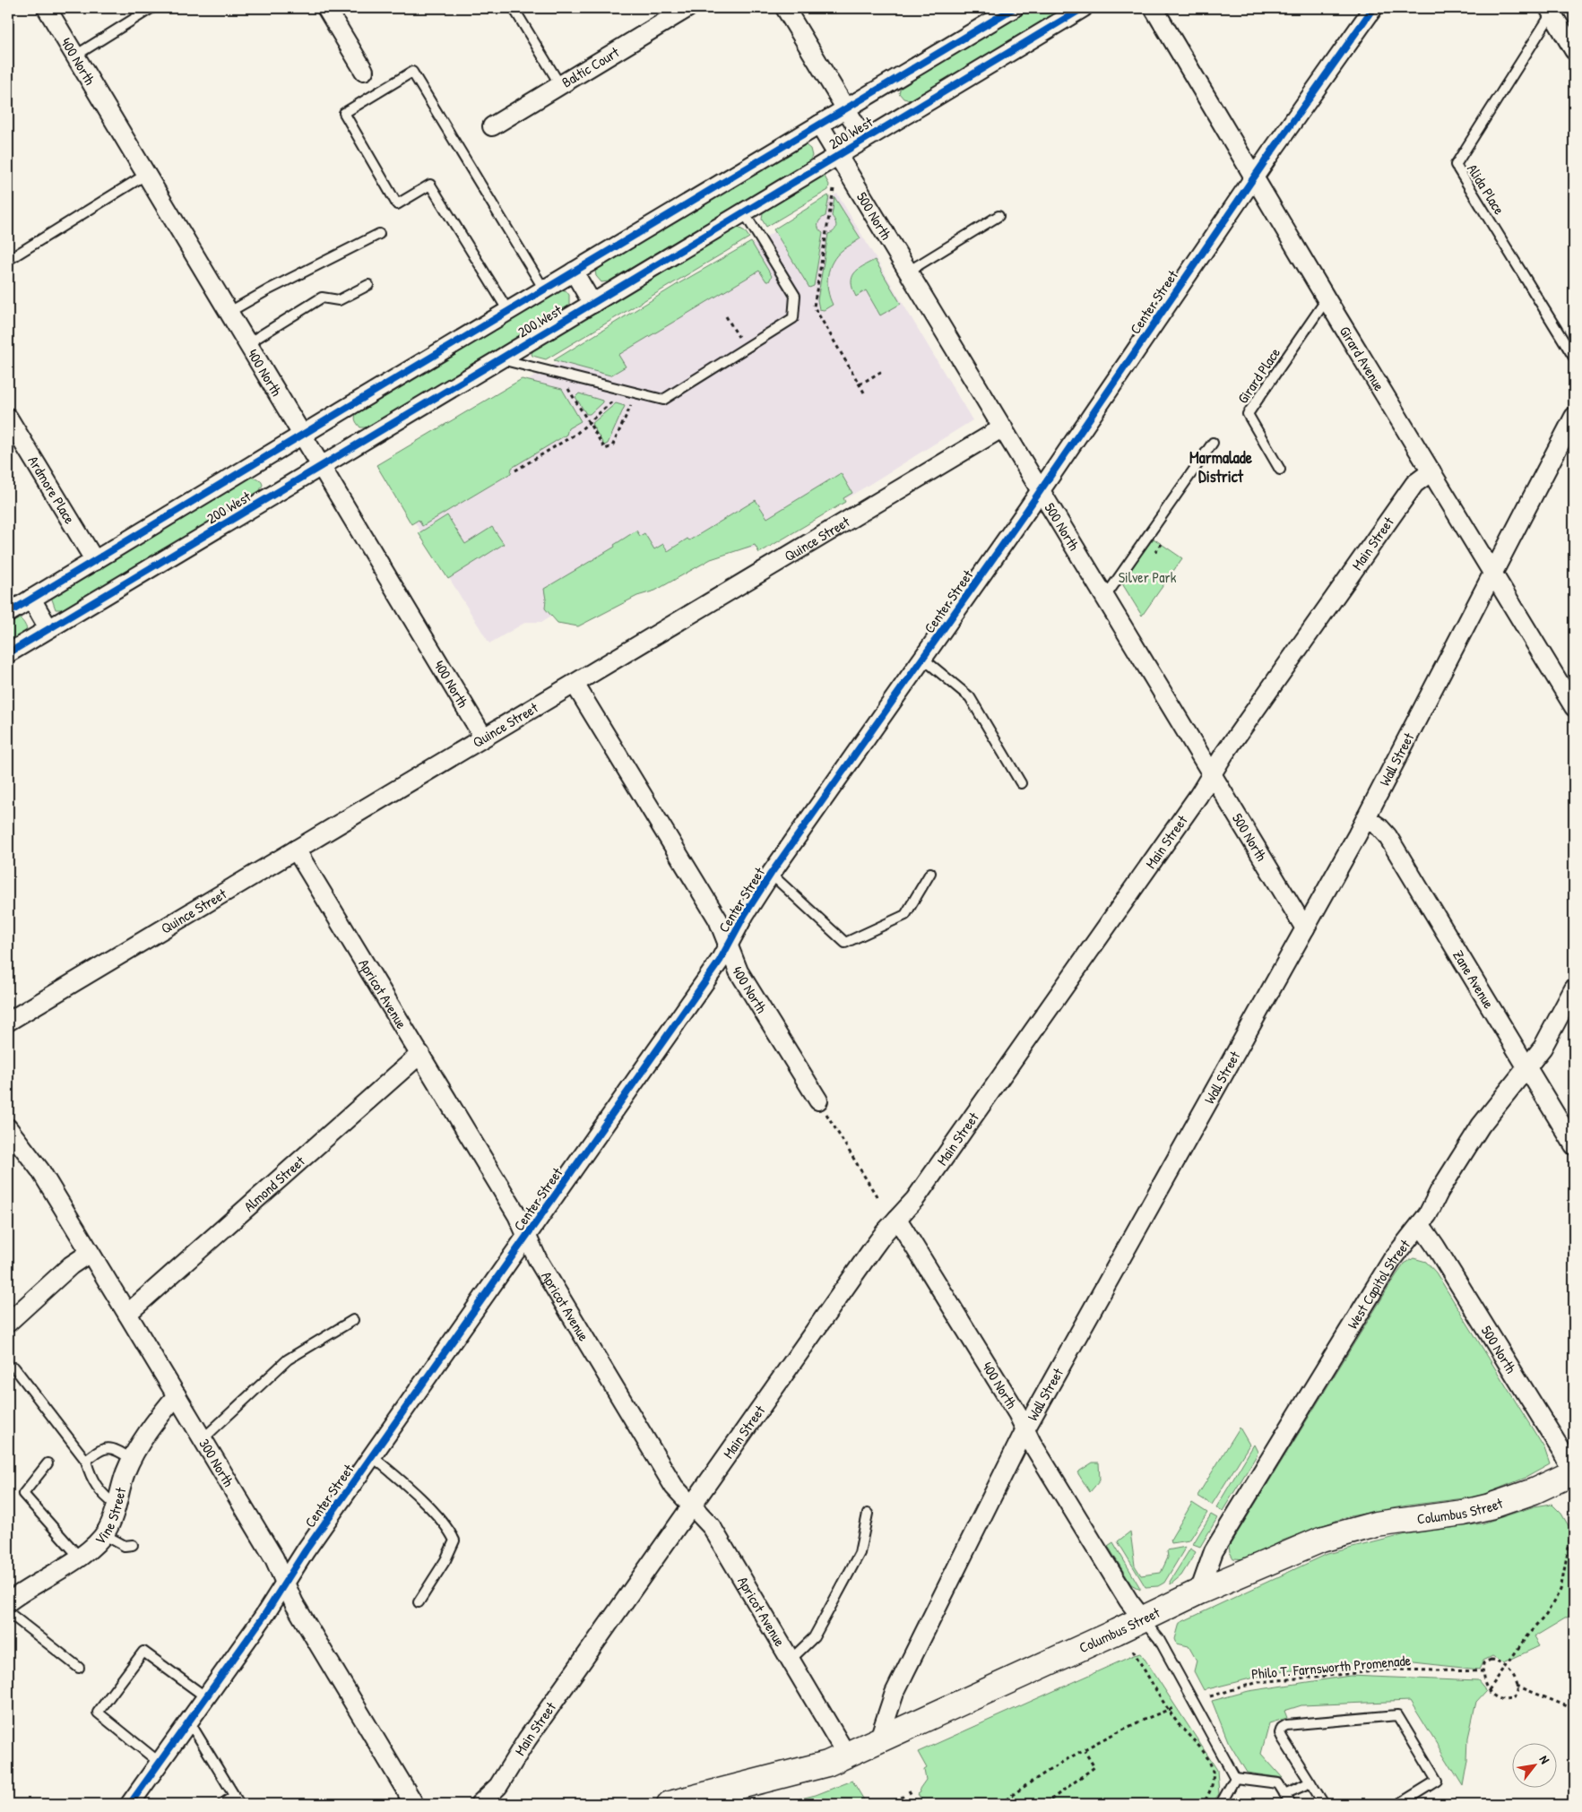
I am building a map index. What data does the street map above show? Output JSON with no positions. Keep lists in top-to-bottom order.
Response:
{
  "streets": {
    "main road": ["Columbus Street"],
    "street": [
      "400 North",
      "Baltic Court",
      "200 West",
      "500 North",
      "Center Street",
      "Girard Avenue",
      "Ardmore Place",
      "Quince Street",
      "Main Street",
      "Wall Street",
      "Zane Avenue",
      "Apricot Avenue",
      "Almond Street",
      "West Capitol Street",
      "300 North",
      "Vine Street"
    ],
    "lane": ["Alida Place", "Girard Place"],
    "path": ["Philo T. Farnsworth Promenade"]
  },
  "crossings": [
    ["400 North", "200 West"],
    ["400 North", "Center Street"],
    ["400 North", "Quince Street"],
    ["400 North", "Main Street"],
    ["400 North", "Wall Street"],
    ["400 North", "Columbus Street"],
    ["200 West", "500 North"],
    ["200 West", "Ardmore Place"],
    ["500 North", "Center Street"],
    ["500 North", "Quince Street"],
    ["500 North", "Main Street"],
    ["500 North", "Wall Street"],
    ["500 North", "West Capitol Street"],
    ["500 North", "Columbus Street"],
    ["Center Street", "Girard Avenue"],
    ["Center Street", "Apricot Avenue"],
    ["Center Street", "300 North"],
    ["Girard Avenue", "Girard Place"],
    ["Girard Avenue", "Main Street"],
    ["Girard Avenue", "Wall Street"],
    ["Quince Street", "Apricot Avenue"],
    ["Main Street", "Apricot Avenue"],
    ["Wall Street", "Zane Avenue"],
    ["Wall Street", "Columbus Street"],
    ["Zane Avenue", "West Capitol Street"],
    ["Apricot Avenue", "Almond Street"],
    ["Apricot Avenue", "Columbus Street"],
    ["Almond Street", "300 North"],
    ["West Capitol Street", "Columbus Street"],
    ["300 North", "Vine Street"]
  ],
  "districts": ["Marmalade District"],
  "parks": ["Silver Park"],
  "north": "top right"
}
